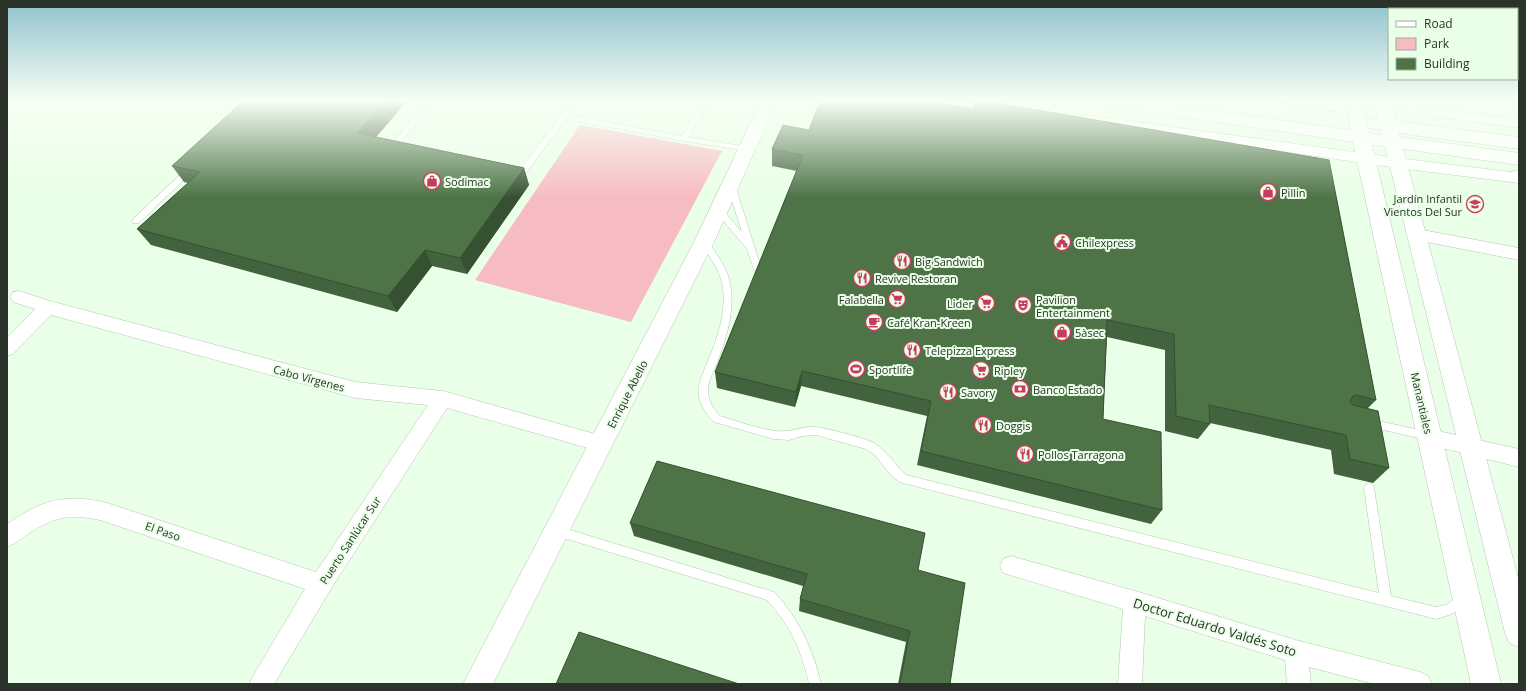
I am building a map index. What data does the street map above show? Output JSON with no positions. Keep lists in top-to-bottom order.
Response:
{
  "streets": {
    "street": [
      "Cabo Vírgenes",
      "Enrique Abello",
      "Manantiales",
      "El Paso",
      "Puerto Sanlúcar Sur",
      "Doctor Eduardo Valdés Soto"
    ]
  },
  "crossings": [
    ["Cabo Vírgenes", "Enrique Abello"],
    ["Cabo Vírgenes", "Puerto Sanlúcar Sur"],
    ["El Paso", "Puerto Sanlúcar Sur"]
  ],
  "places": {
    "shop": ["Sodimac", "Pillin", "5àsec"],
    "school or university": ["Jardín Infantil Vientos Del Sur"],
    "public building": ["Chilexpress"],
    "restaurant": [
      "Big Sandwich",
      "Revive Restoran",
      "Telepizza Express",
      "Savory",
      "Doggis",
      "Pollos Tarragona"
    ],
    "supermarket": ["Falabella", "Lider", "Ripley"],
    "theatre": ["Pavilion Entertainment"],
    "cafe": ["Café Kran-Kreen"],
    "sports": ["Sportlife"],
    "bank": ["Banco Estado"]
  },
  "legend": ["Road", "Park", "Building"]
}
